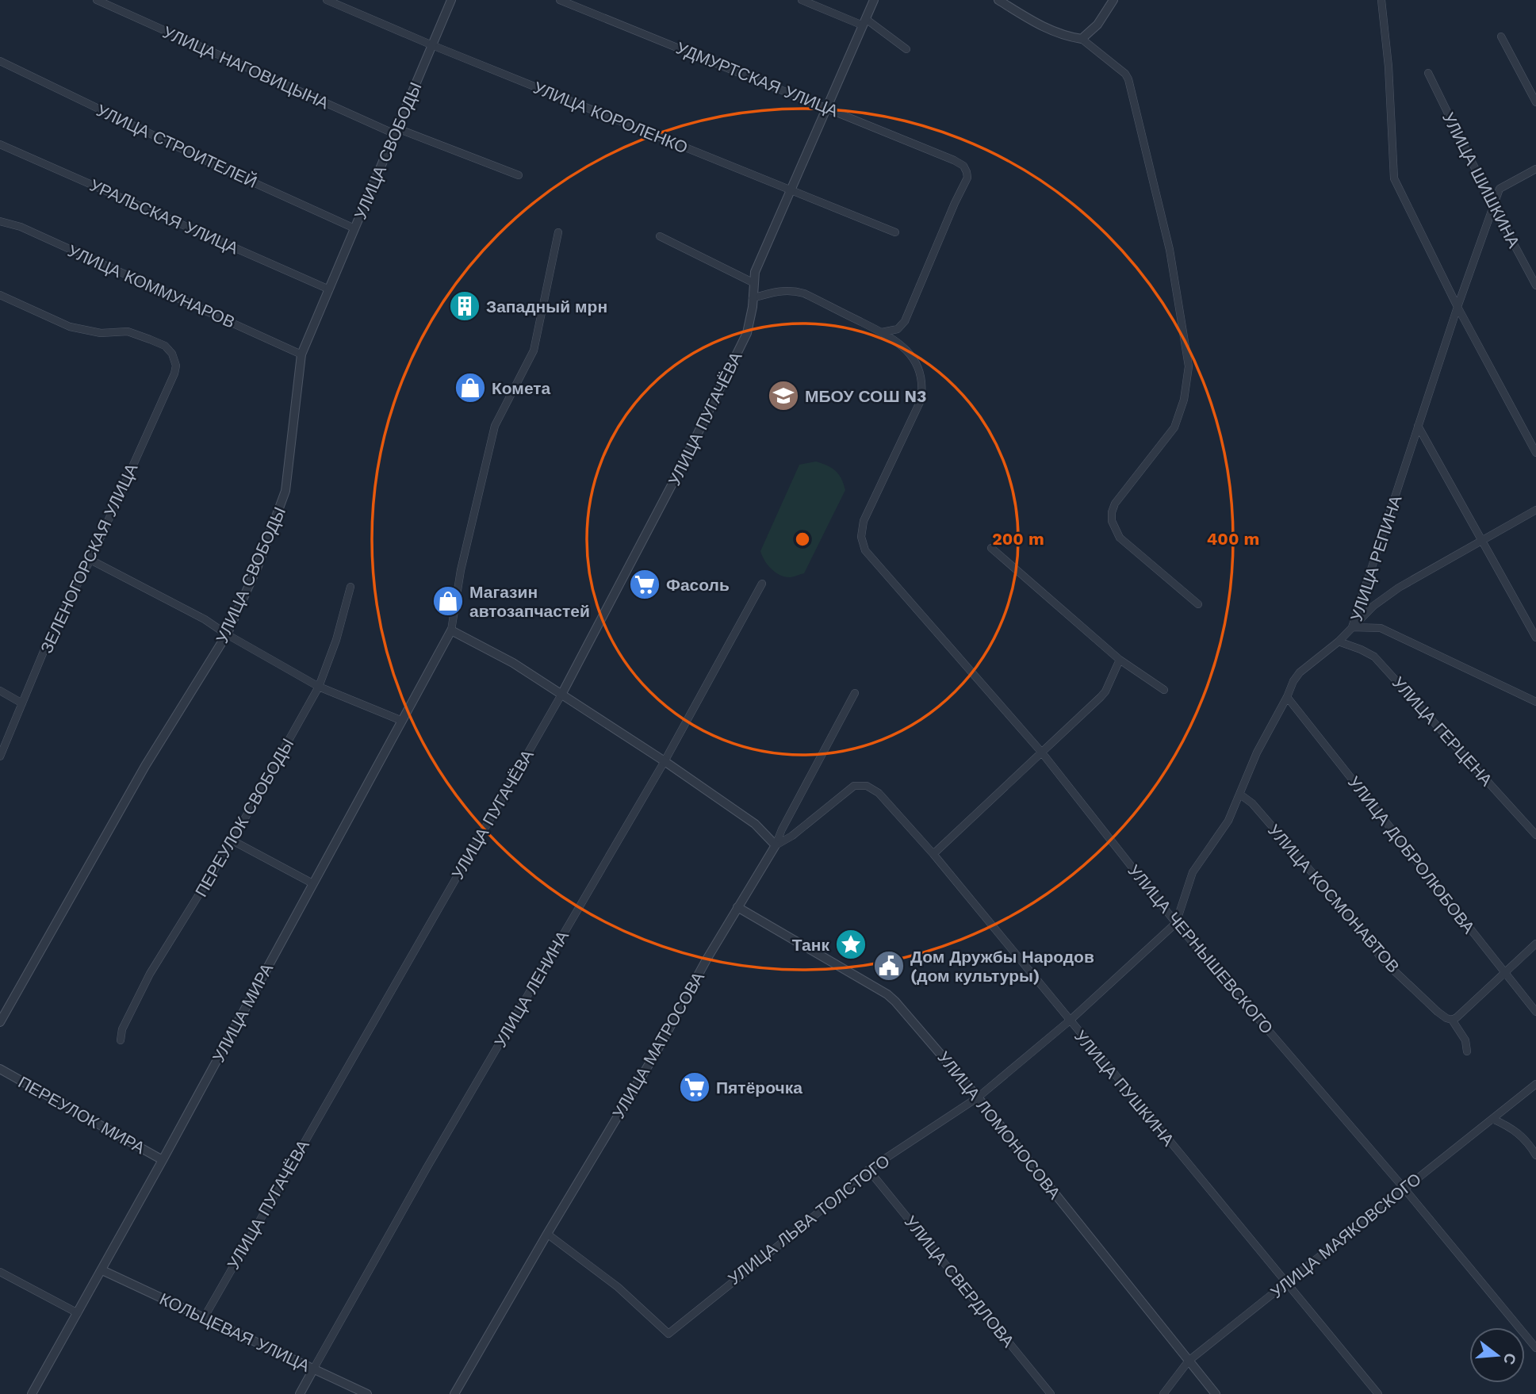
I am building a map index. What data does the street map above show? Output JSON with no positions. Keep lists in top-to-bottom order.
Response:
{
  "streets": {
    "street": [
      "УЛИЦА НАГОВИЦЫНА",
      "УДМУРТСКАЯ УЛИЦА",
      "УЛИЦА КОРОЛЕНКО",
      "УЛИЦА СТРОИТЕЛЕЙ",
      "УЛИЦА СВОБОДЫ",
      "УЛИЦА ШИШКИНА",
      "УРАЛЬСКАЯ УЛИЦА",
      "УЛИЦА КОММУНАРОВ",
      "УЛИЦА ПУГАЧЁВА",
      "ЗЕЛЕНОГОРСКАЯ УЛИЦА",
      "УЛИЦА РЕПИНА",
      "УЛИЦА ГЕРЦЕНА",
      "ПЕРЕУЛОК СВОБОДЫ",
      "УЛИЦА ДОБРОЛЮБОВА",
      "УЛИЦА КОСМОНАВТОВ",
      "УЛИЦА ЧЕРНЫШЕВСКОГО",
      "УЛИЦА ЛЕНИНА",
      "УЛИЦА МИРА",
      "УЛИЦА МАТРОСОВА",
      "УЛИЦА ПУШКИНА",
      "ПЕРЕУЛОК МИРА",
      "УЛИЦА ЛОМОНОСОВА",
      "УЛИЦА ЛЬВА ТОЛСТОГО",
      "УЛИЦА МАЯКОВСКОГО",
      "УЛИЦА СВЕРДЛОВА",
      "КОЛЬЦЕВАЯ УЛИЦА"
    ]
  },
  "crossings": [
    ["УЛИЦА НАГОВИЦЫНА", "УЛИЦА СВОБОДЫ"],
    ["УДМУРТСКАЯ УЛИЦА", "УЛИЦА ПУГАЧЁВА"],
    ["УДМУРТСКАЯ УЛИЦА", "УЛИЦА ЧЕРНЫШЕВСКОГО"],
    ["УЛИЦА КОРОЛЕНКО", "УЛИЦА СВОБОДЫ"],
    ["УЛИЦА КОРОЛЕНКО", "УЛИЦА ПУГАЧЁВА"],
    ["УЛИЦА СТРОИТЕЛЕЙ", "УЛИЦА СВОБОДЫ"],
    ["УЛИЦА СВОБОДЫ", "УРАЛЬСКАЯ УЛИЦА"],
    ["УЛИЦА СВОБОДЫ", "УЛИЦА КОММУНАРОВ"],
    ["УЛИЦА ШИШКИНА", "УЛИЦА РЕПИНА"],
    ["УЛИЦА ПУГАЧЁВА", "КОЛЬЦЕВАЯ УЛИЦА"],
    ["УЛИЦА РЕПИНА", "УЛИЦА ЛЬВА ТОЛСТОГО"],
    ["УЛИЦА ГЕРЦЕНА", "УЛИЦА ЛЬВА ТОЛСТОГО"],
    ["УЛИЦА ДОБРОЛЮБОВА", "УЛИЦА ЛЬВА ТОЛСТОГО"],
    ["УЛИЦА КОСМОНАВТОВ", "УЛИЦА ЛЬВА ТОЛСТОГО"],
    ["УЛИЦА ЧЕРНЫШЕВСКОГО", "УЛИЦА ЛЬВА ТОЛСТОГО"],
    ["УЛИЦА ЧЕРНЫШЕВСКОГО", "УЛИЦА МАЯКОВСКОГО"],
    ["УЛИЦА ЛЕНИНА", "КОЛЬЦЕВАЯ УЛИЦА"],
    ["УЛИЦА МИРА", "ПЕРЕУЛОК МИРА"],
    ["УЛИЦА МИРА", "КОЛЬЦЕВАЯ УЛИЦА"],
    ["УЛИЦА МАТРОСОВА", "УЛИЦА ПУШКИНА"],
    ["УЛИЦА МАТРОСОВА", "УЛИЦА ЛОМОНОСОВА"],
    ["УЛИЦА МАТРОСОВА", "УЛИЦА ЛЬВА ТОЛСТОГО"],
    ["УЛИЦА ПУШКИНА", "УЛИЦА ЛЬВА ТОЛСТОГО"],
    ["УЛИЦА ПУШКИНА", "УЛИЦА МАЯКОВСКОГО"],
    ["УЛИЦА ЛОМОНОСОВА", "УЛИЦА ЛЬВА ТОЛСТОГО"],
    ["УЛИЦА ЛОМОНОСОВА", "УЛИЦА МАЯКОВСКОГО"],
    ["УЛИЦА ЛЬВА ТОЛСТОГО", "УЛИЦА СВЕРДЛОВА"]
  ],
  "places": {
    "building": ["Западный мрн"],
    "shop": ["Комета", "Магазин автозапчастей"],
    "school or university": ["МБОУ СОШ N3"],
    "supermarket": ["Фасоль", "Пятёрочка"],
    "place": ["Танк"],
    "public building": ["Дом Дружбы Народов (дом культуры)"]
  },
  "north": "right",
  "rings": ["200 m", "400 m"]
}
